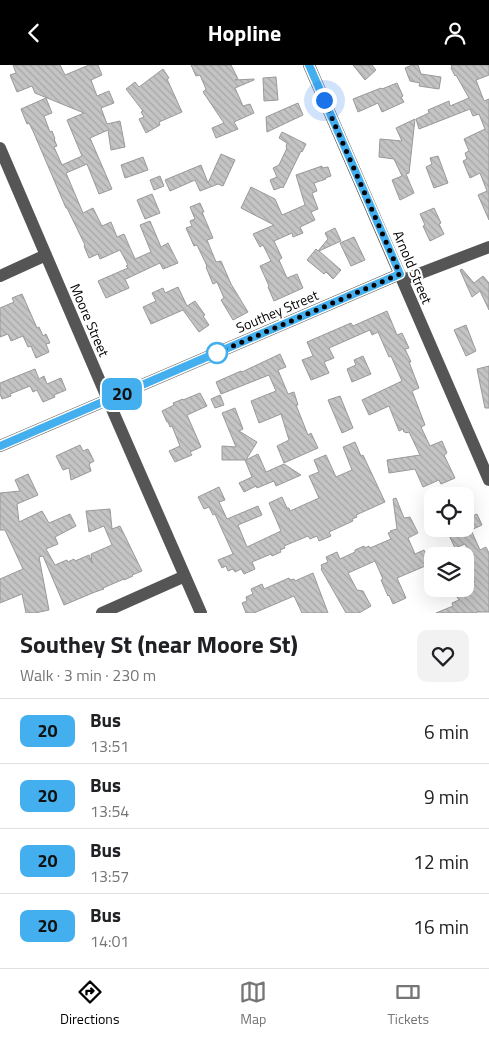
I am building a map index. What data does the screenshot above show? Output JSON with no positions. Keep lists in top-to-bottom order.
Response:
{
  "streets": {
    "street": ["Arnold Street", "Southey Street", "Moore Street"]
  },
  "crossings": [
    ["Arnold Street", "Southey Street"],
    ["Southey Street", "Moore Street"]
  ],
  "lines": ["bus line 20"],
  "page": {
    "header": "Hopline",
    "on_map": "20",
    "heading": ["Southey St (near Moore St)", "Walk · 3 min · 230 m"],
    "list": [
      {
        "mark": "20",
        "name": "Bus",
        "note": "13:51",
        "value": "6 min"
      },
      {
        "mark": "20",
        "name": "Bus",
        "note": "13:54",
        "value": "9 min"
      },
      {
        "mark": "20",
        "name": "Bus",
        "note": "13:57",
        "value": "12 min"
      },
      {
        "mark": "20",
        "name": "Bus",
        "note": "14:01",
        "value": "16 min"
      }
    ],
    "tabs": ["Directions", "Map", "Tickets"]
  }
}
